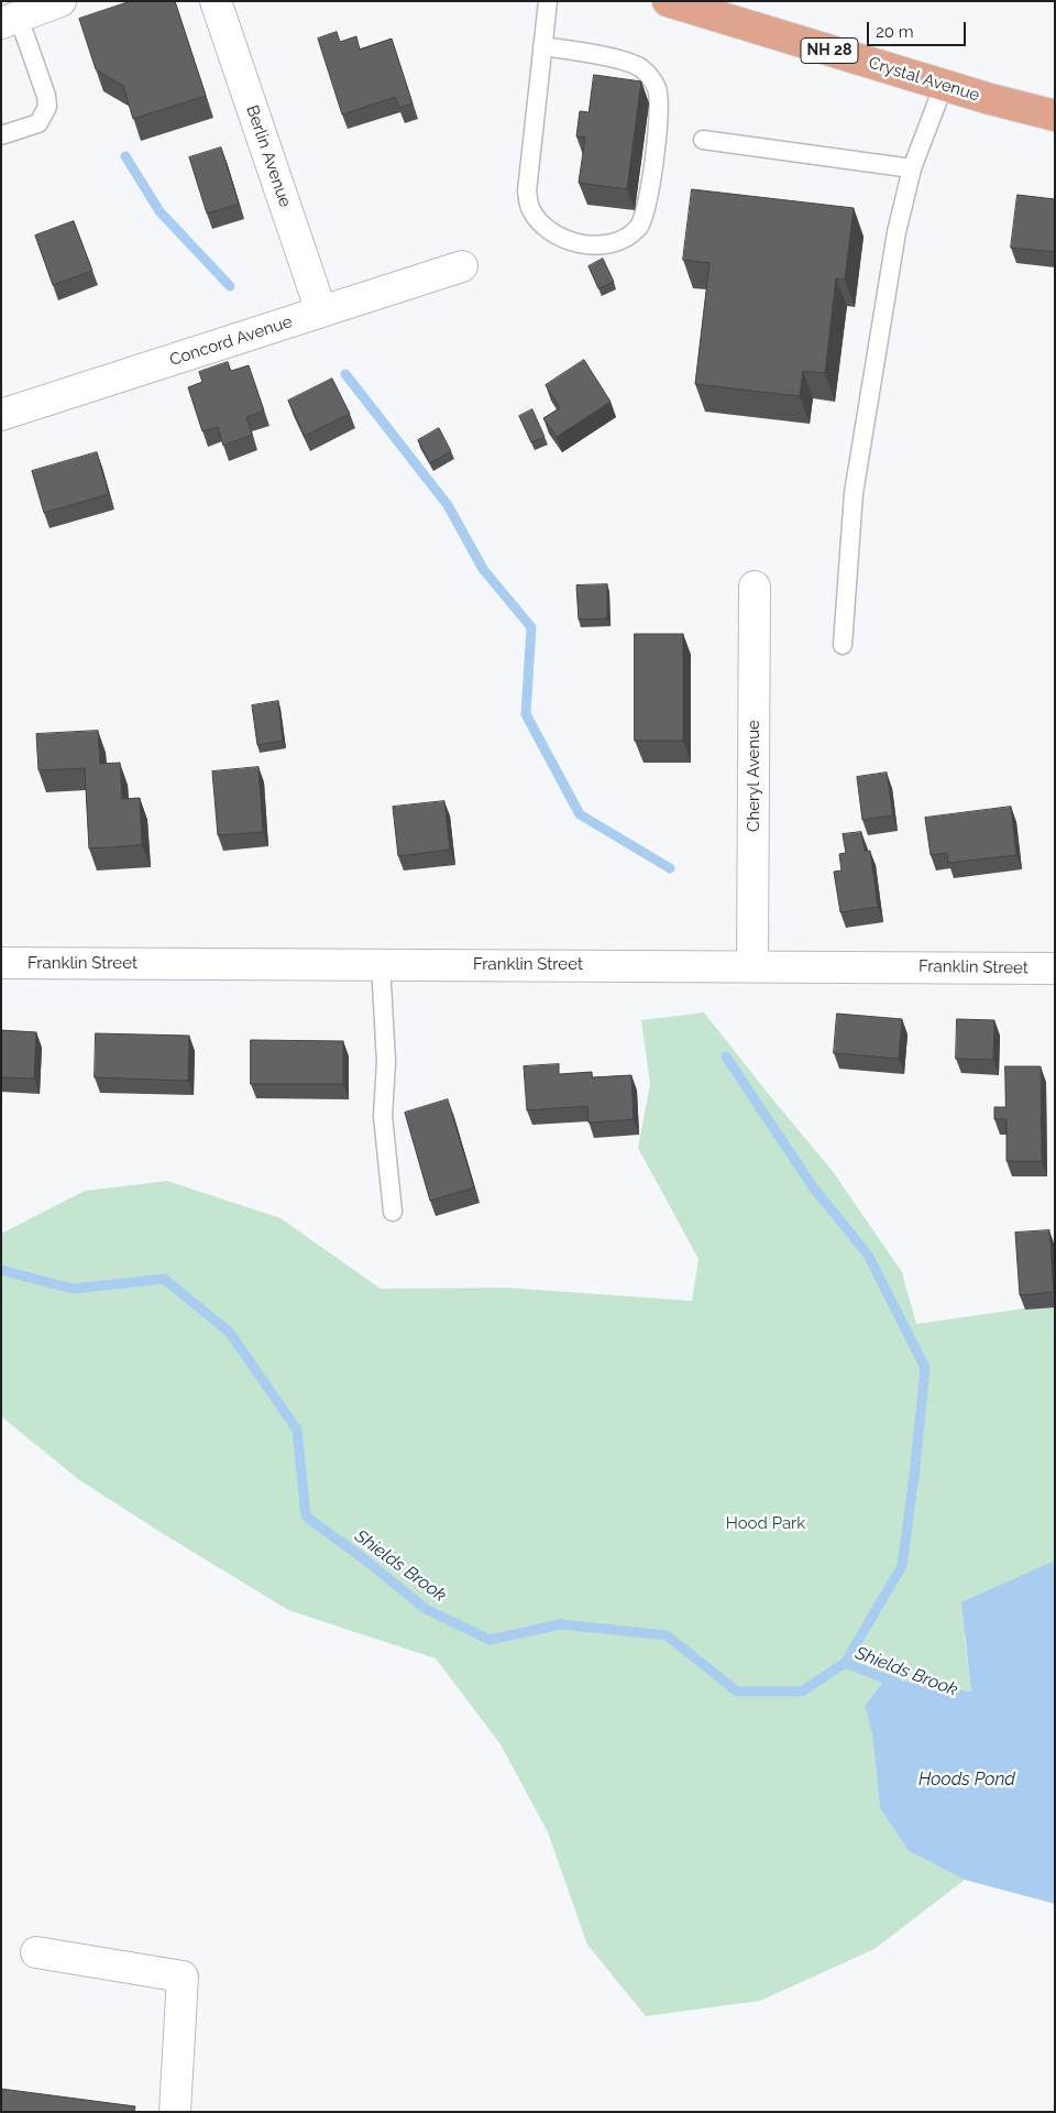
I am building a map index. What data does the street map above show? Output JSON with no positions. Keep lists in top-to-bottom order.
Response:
{
  "streets": {
    "main road": ["NH 28", "Crystal Avenue"],
    "street": [
      "Berlin Avenue",
      "Concord Avenue",
      "Cheryl Avenue",
      "Franklin Street"
    ]
  },
  "crossings": [
    ["Berlin Avenue", "Concord Avenue"],
    ["Cheryl Avenue", "Franklin Street"]
  ],
  "water": ["Shields Brook", "Hoods Pond"],
  "parks": ["Hood Park"],
  "scale_bar": "20 m"
}
